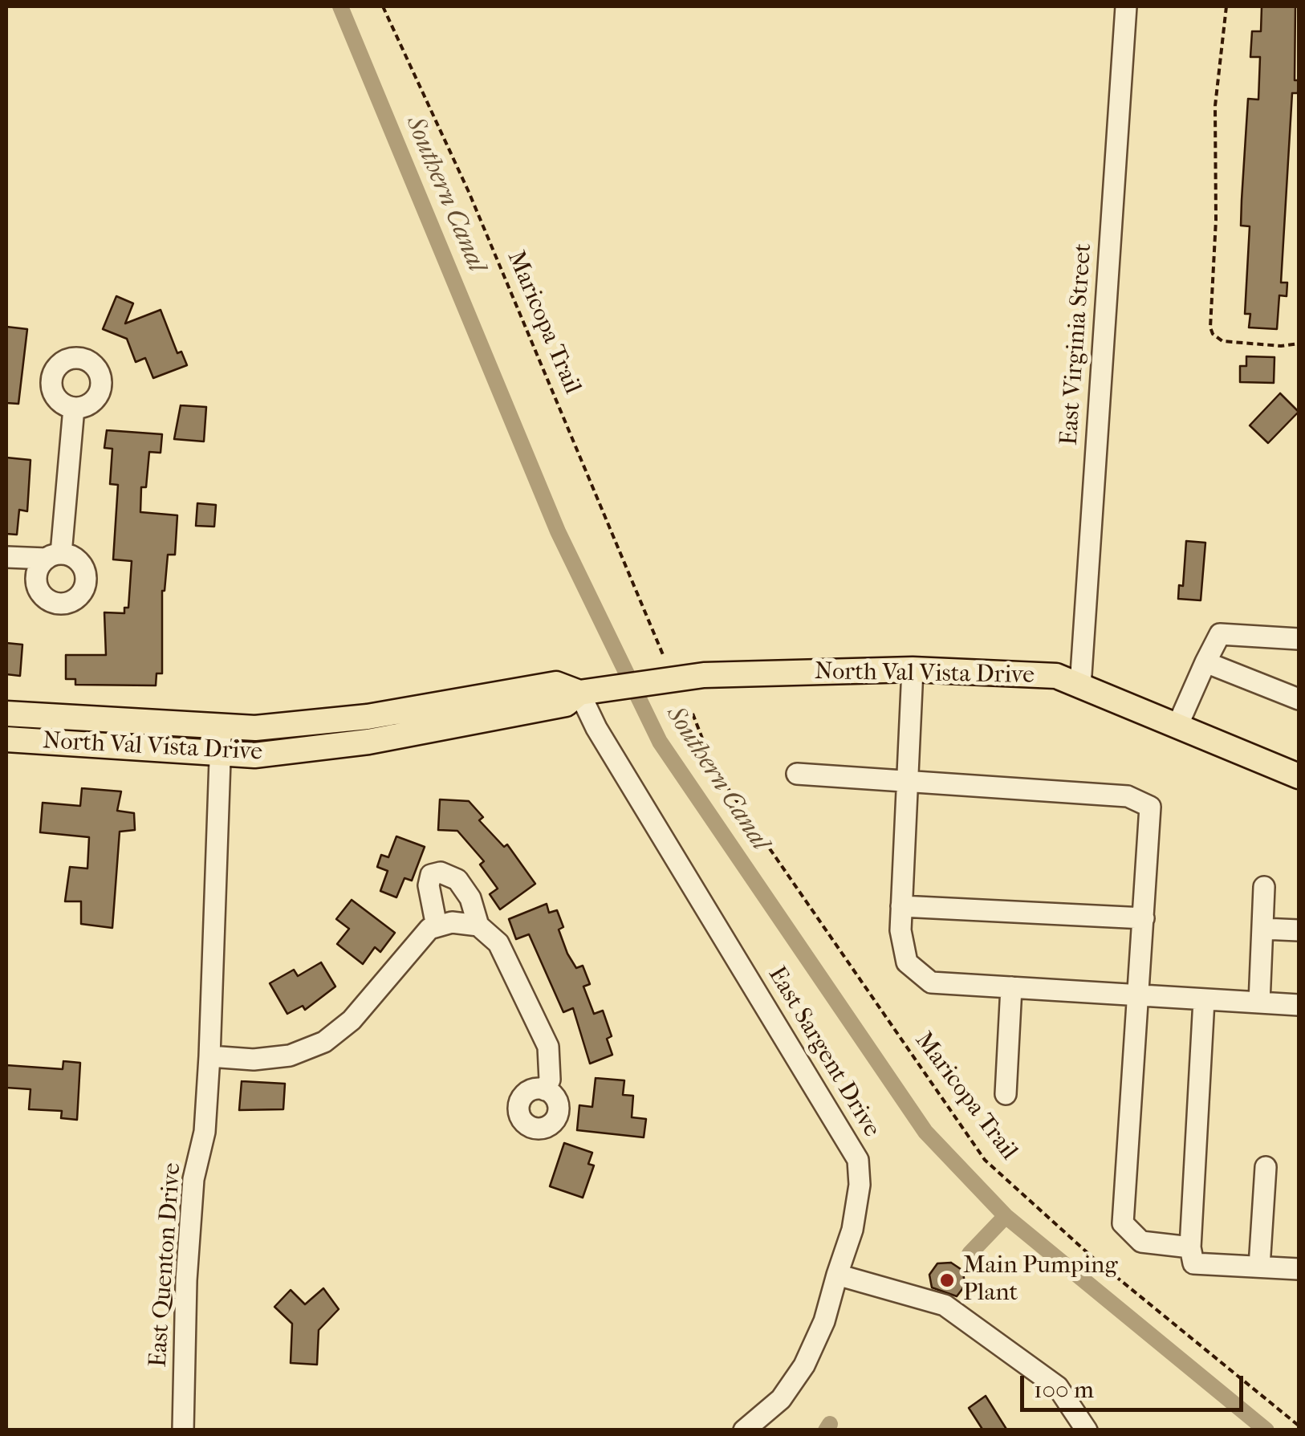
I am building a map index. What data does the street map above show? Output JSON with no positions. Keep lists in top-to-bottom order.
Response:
{
  "streets": {
    "main road": ["North Val Vista Drive"],
    "street": ["East Virginia Street", "East Sargent Drive", "East Quenton Drive"],
    "path": ["Maricopa Trail"]
  },
  "crossings": [
    ["Maricopa Trail", "North Val Vista Drive"],
    ["East Virginia Street", "North Val Vista Drive"],
    ["North Val Vista Drive", "East Sargent Drive"],
    ["North Val Vista Drive", "East Quenton Drive"]
  ],
  "water": ["Southern Canal"],
  "places": ["Main Pumping Plant"],
  "scale_bar": "100 m"
}
